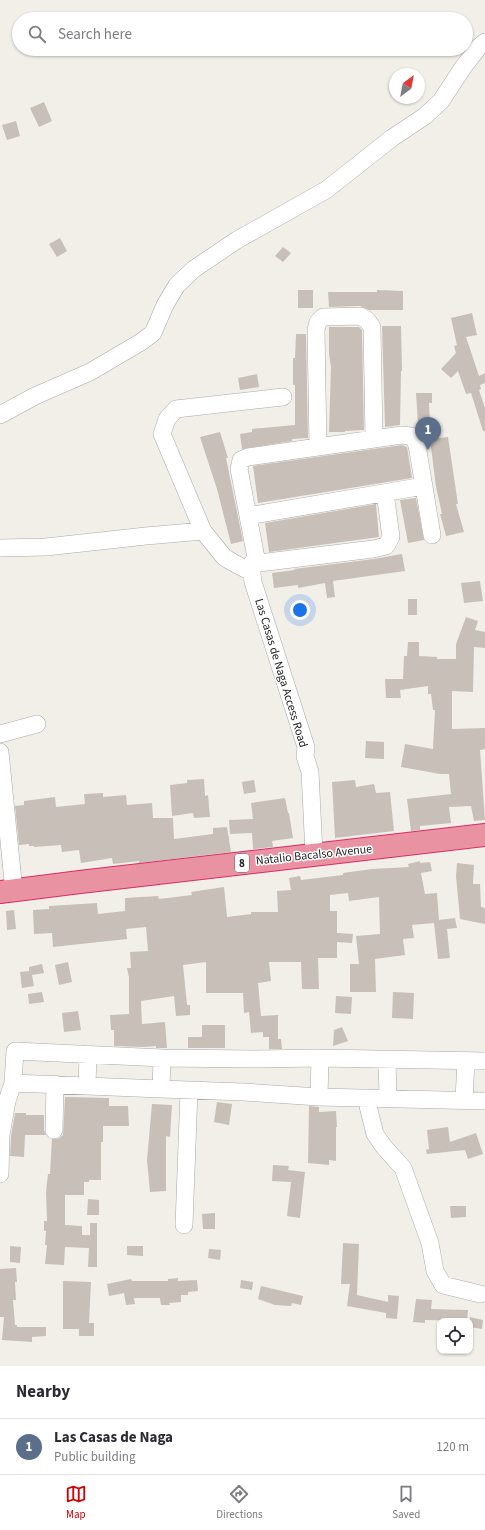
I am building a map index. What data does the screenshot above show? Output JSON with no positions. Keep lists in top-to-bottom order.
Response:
{
  "streets": {
    "highway": ["Natalio Bacalso Avenue", "8"],
    "street": ["Las Casas de Naga Access Road"]
  },
  "crossings": [
    ["Las Casas de Naga Access Road", "Natalio Bacalso Avenue"]
  ],
  "north": "top right",
  "page": {
    "search": "Search here",
    "pins": "1",
    "heading": "Nearby",
    "list": [
      {
        "mark": "1",
        "name": "Las Casas de Naga",
        "note": "Public building",
        "value": "120 m"
      }
    ],
    "nav": ["Map", "Directions", "Saved"]
  }
}
